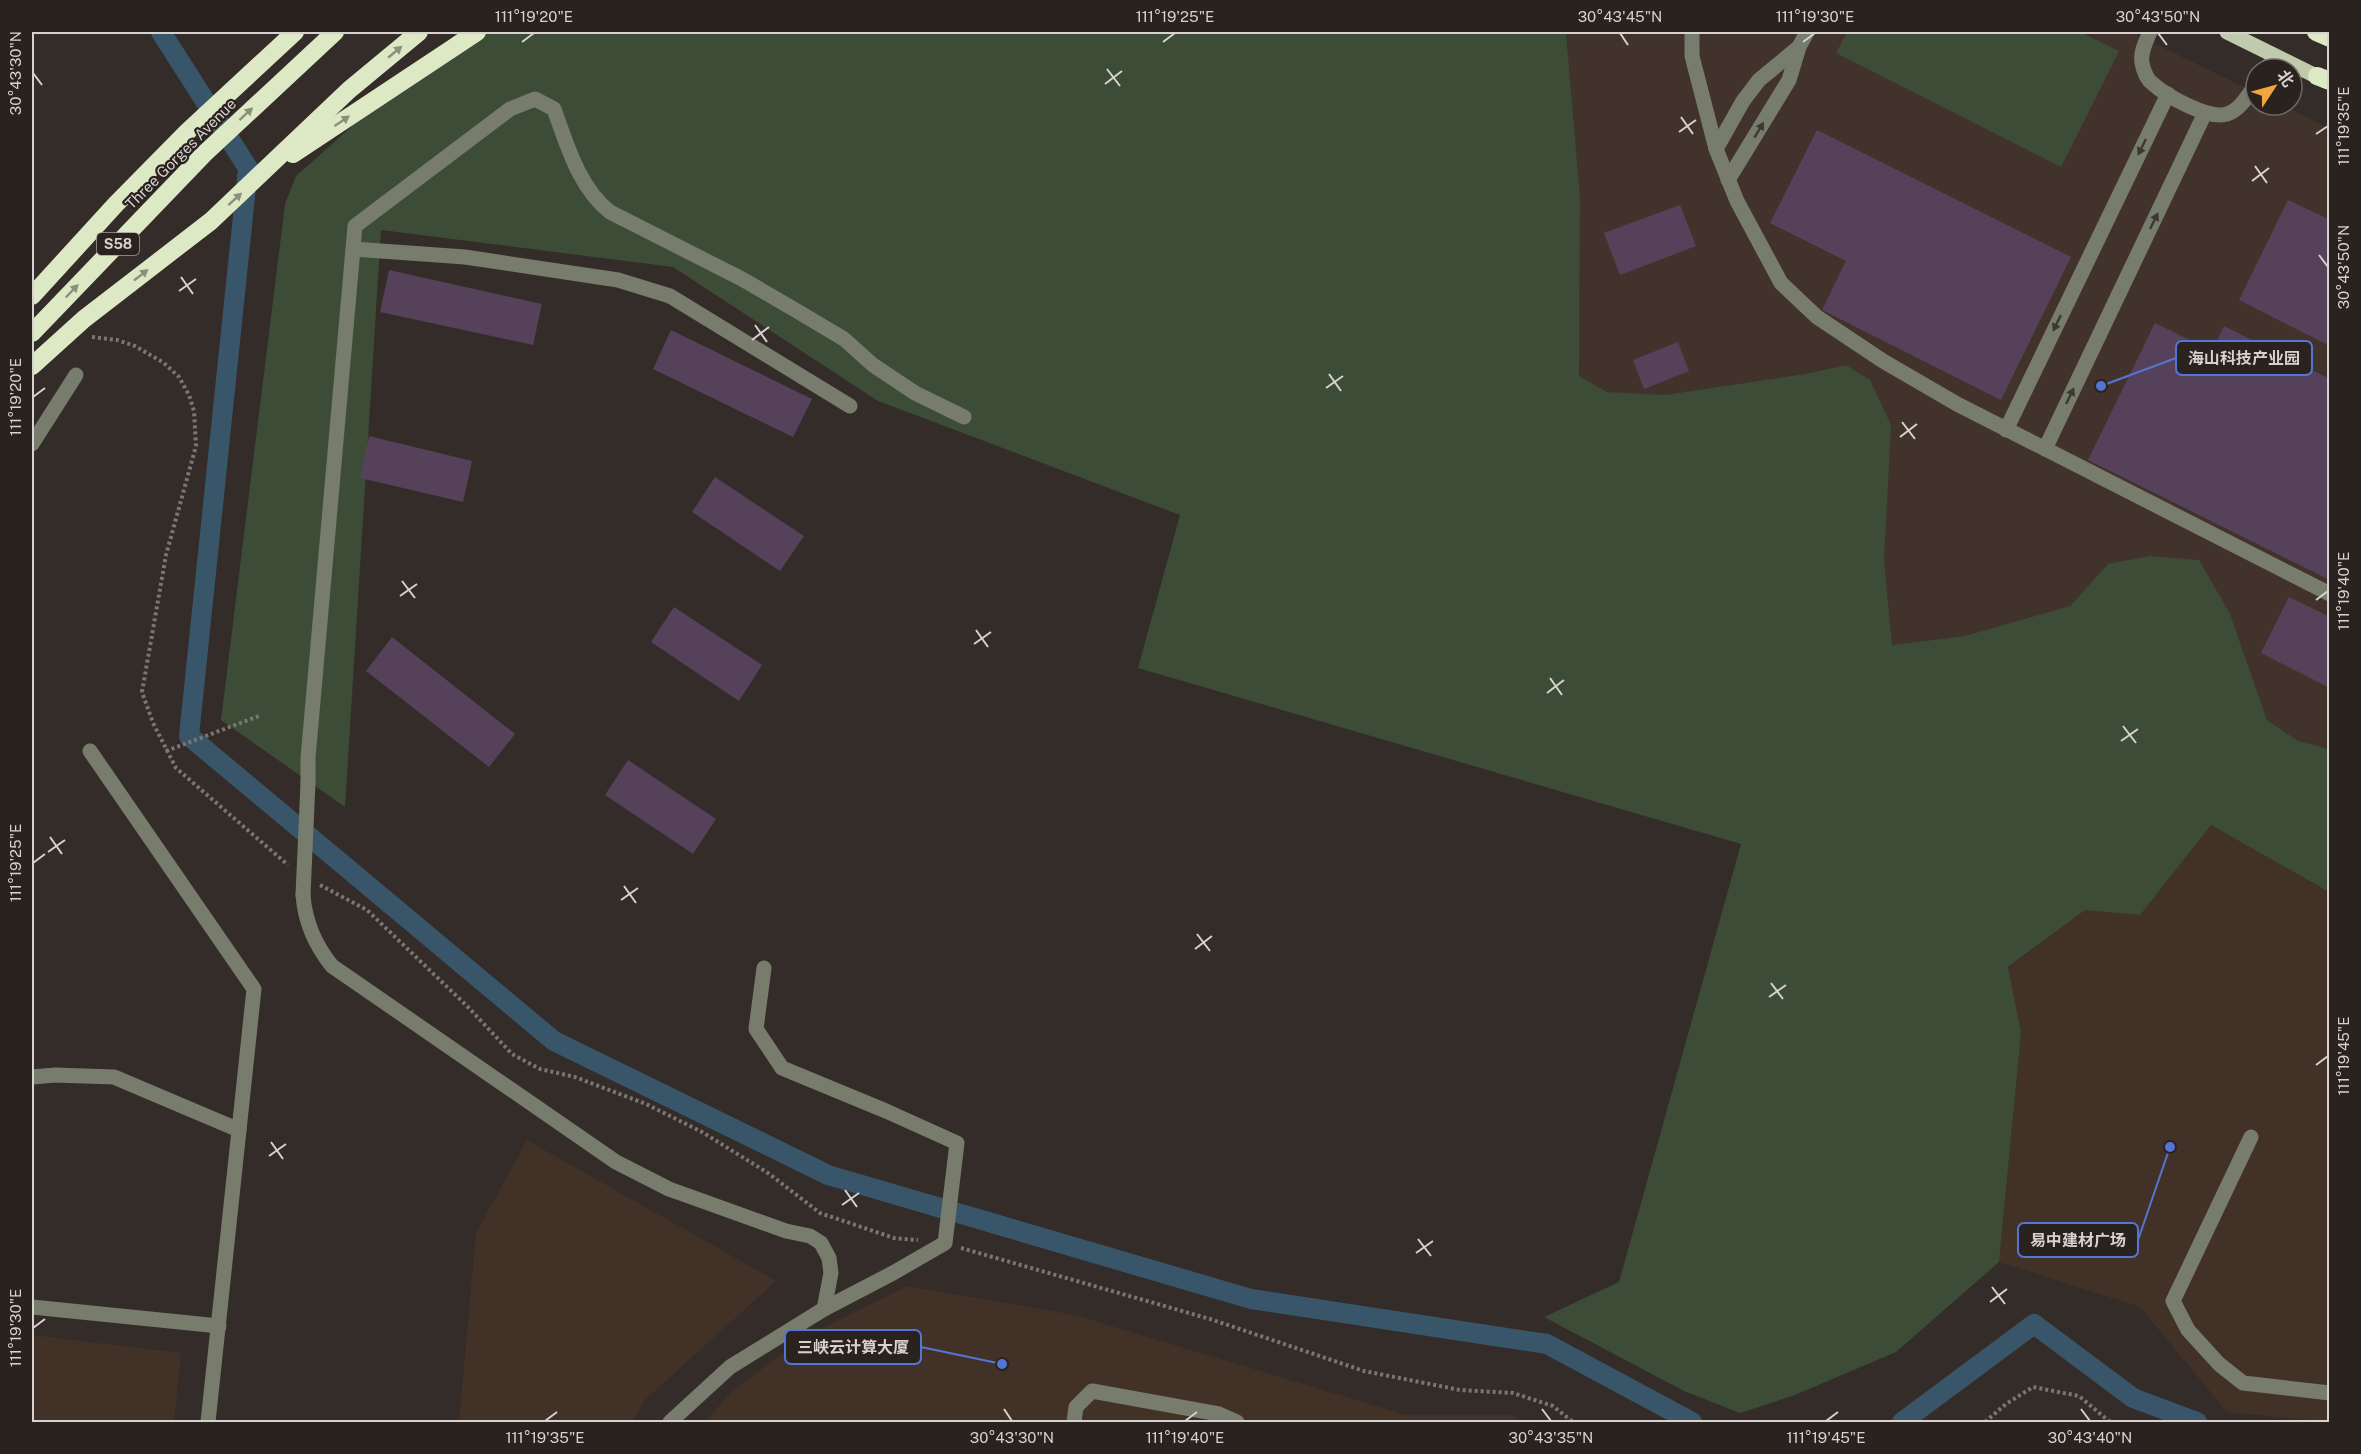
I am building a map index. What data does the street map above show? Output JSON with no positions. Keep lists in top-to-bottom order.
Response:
{
  "streets": {
    "highway": ["Three Gorges Avenue", "S58"]
  },
  "places": ["海山科技产业园", "易中建材广场", "三峡云计算大厦"],
  "north": "top right",
  "coordinates": [
    "111°19'20\"E",
    "111°19'25\"E",
    "30°43'45\"N",
    "111°19'30\"E",
    "30°43'50\"N",
    "30°43'30\"N",
    "111°19'35\"E",
    "111°19'40\"E",
    "111°19'45\"E",
    "30°43'35\"N",
    "30°43'40\"N"
  ]
}
